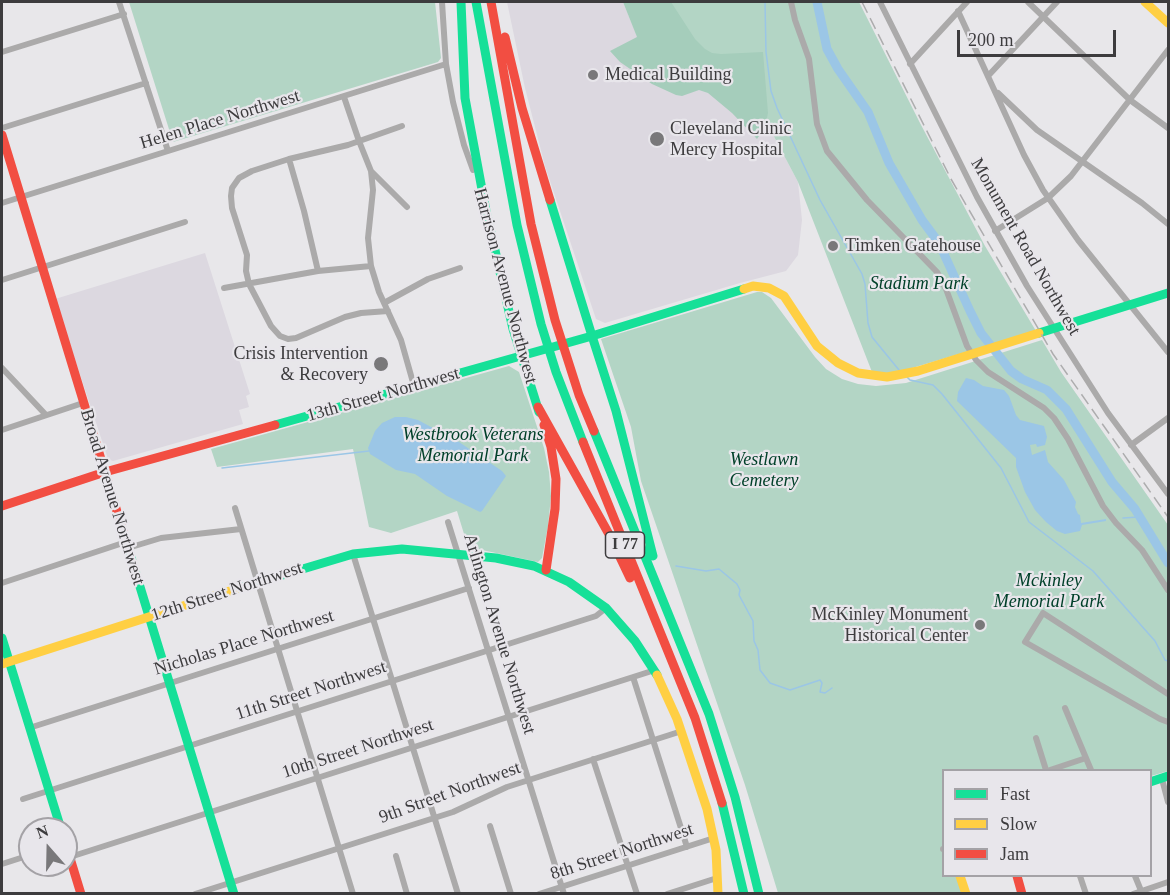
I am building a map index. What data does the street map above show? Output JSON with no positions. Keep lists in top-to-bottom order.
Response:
{
  "streets": {
    "main road": [
      "Harrison Avenue Northwest",
      "13th Street Northwest",
      "Broad Avenue Northwest",
      "I 77",
      "12th Street Northwest"
    ],
    "street": [
      "Helen Place Northwest",
      "Monument Road Northwest",
      "Arlington Avenue Northwest",
      "Nicholas Place Northwest",
      "11th Street Northwest",
      "10th Street Northwest",
      "9th Street Northwest",
      "8th Street Northwest"
    ]
  },
  "crossings": [
    ["Helen Place Northwest", "Harrison Avenue Northwest"],
    ["Helen Place Northwest", "Broad Avenue Northwest"],
    ["Harrison Avenue Northwest", "13th Street Northwest"],
    ["Harrison Avenue Northwest", "12th Street Northwest"],
    ["13th Street Northwest", "Broad Avenue Northwest"],
    ["Broad Avenue Northwest", "12th Street Northwest"],
    ["Broad Avenue Northwest", "Nicholas Place Northwest"],
    ["Broad Avenue Northwest", "11th Street Northwest"],
    ["Broad Avenue Northwest", "10th Street Northwest"],
    ["Broad Avenue Northwest", "9th Street Northwest"],
    ["12th Street Northwest", "Arlington Avenue Northwest"],
    ["12th Street Northwest", "11th Street Northwest"],
    ["Arlington Avenue Northwest", "Nicholas Place Northwest"],
    ["Arlington Avenue Northwest", "11th Street Northwest"],
    ["Arlington Avenue Northwest", "10th Street Northwest"],
    ["Arlington Avenue Northwest", "9th Street Northwest"],
    ["Arlington Avenue Northwest", "8th Street Northwest"]
  ],
  "parks": [
    "Stadium Park",
    "Westbrook Veterans Memorial Park",
    "Westlawn Cemetery",
    "Mckinley Memorial Park"
  ],
  "places": [
    "Medical Building",
    "Cleveland Clinic Mercy Hospital",
    "Timken Gatehouse",
    "Crisis Intervention & Recovery",
    "McKinley Monument Historical Center"
  ],
  "legend": ["Fast", "Slow", "Jam"],
  "scale_bar": "200 m",
  "north": "top"
}
